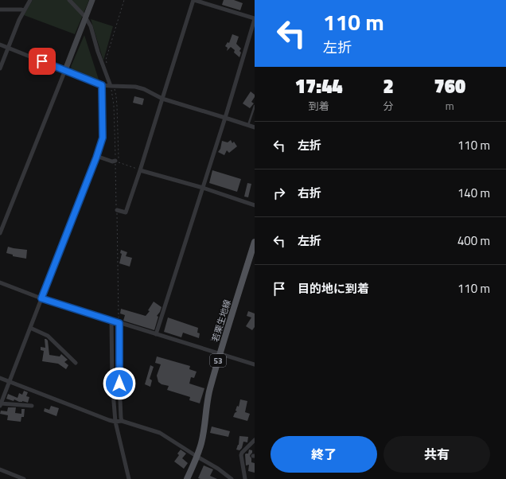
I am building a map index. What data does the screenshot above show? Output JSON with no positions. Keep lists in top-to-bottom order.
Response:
{
  "streets": {
    "main road": ["若栗生地線", "53"]
  },
  "page": {
    "turn": ["110 m", "左折"],
    "eta": [
      "17:44",
      "到着",
      "2",
      "分",
      "760",
      "m"
    ],
    "list": [
      {
        "name": "左折",
        "value": "110 m"
      },
      {
        "name": "右折",
        "value": "140 m"
      },
      {
        "name": "左折",
        "value": "400 m"
      },
      {
        "name": "目的地に到着",
        "value": "110 m"
      }
    ],
    "buttons": ["終了", "共有"]
  }
}
